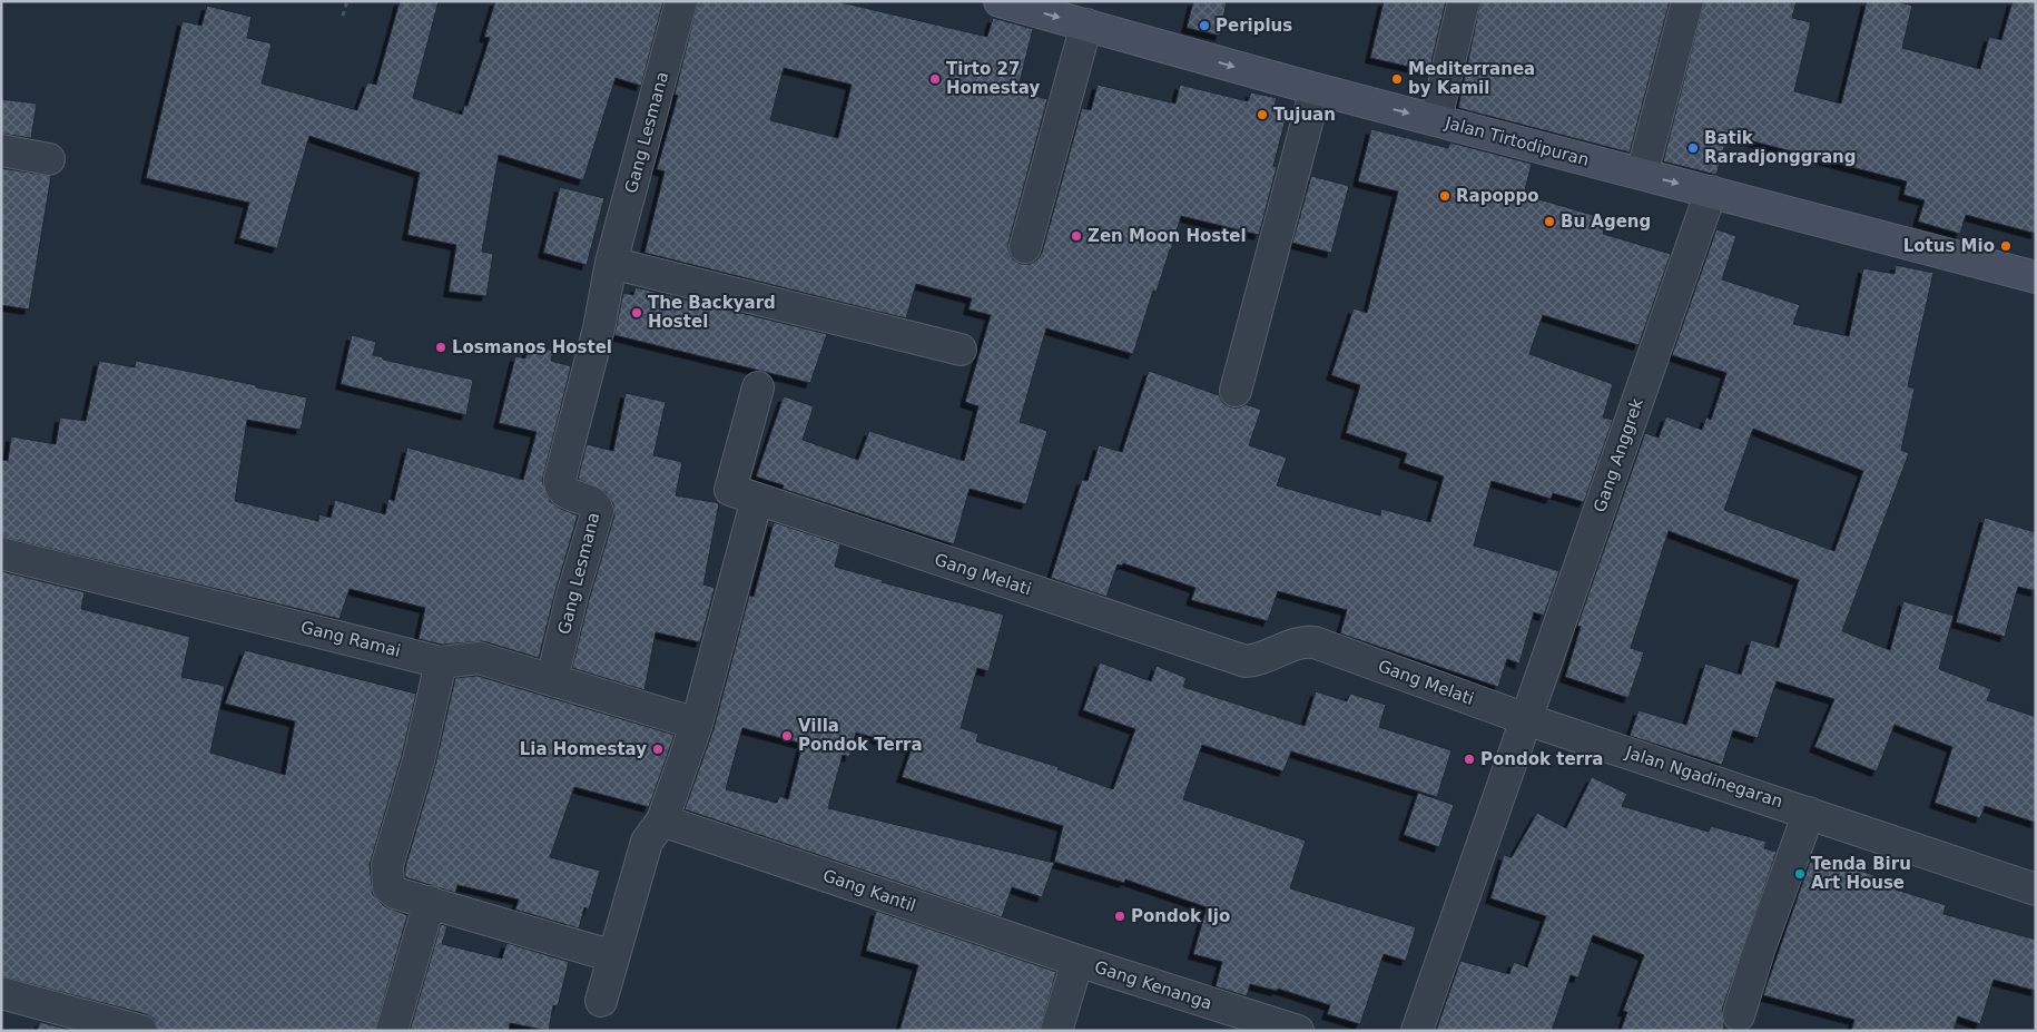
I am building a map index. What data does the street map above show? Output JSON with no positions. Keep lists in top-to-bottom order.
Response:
{
  "streets": {
    "street": [
      "Gang Lesmana",
      "Jalan Tirtodipuran",
      "Gang Anggrek",
      "Gang Melati",
      "Gang Ramai",
      "Jalan Ngadinegaran",
      "Gang Kantil",
      "Gang Kenanga"
    ]
  },
  "crossings": [
    ["Gang Lesmana", "Gang Ramai"],
    ["Jalan Tirtodipuran", "Gang Anggrek"],
    ["Gang Anggrek", "Gang Melati"],
    ["Gang Anggrek", "Jalan Ngadinegaran"],
    ["Gang Melati", "Jalan Ngadinegaran"],
    ["Gang Kantil", "Gang Kenanga"]
  ],
  "one_way": ["Jalan Tirtodipuran"],
  "places": [
    "Periplus",
    "Tirto 27 Homestay",
    "Mediterranea by Kamil",
    "Tujuan",
    "Batik Raradjonggrang",
    "Rapoppo",
    "Bu Ageng",
    "Zen Moon Hostel",
    "Lotus Mio",
    "The Backyard Hostel",
    "Losmanos Hostel",
    "Villa Pondok Terra",
    "Lia Homestay",
    "Pondok terra",
    "Tenda Biru Art House",
    "Pondok Ijo"
  ]
}
